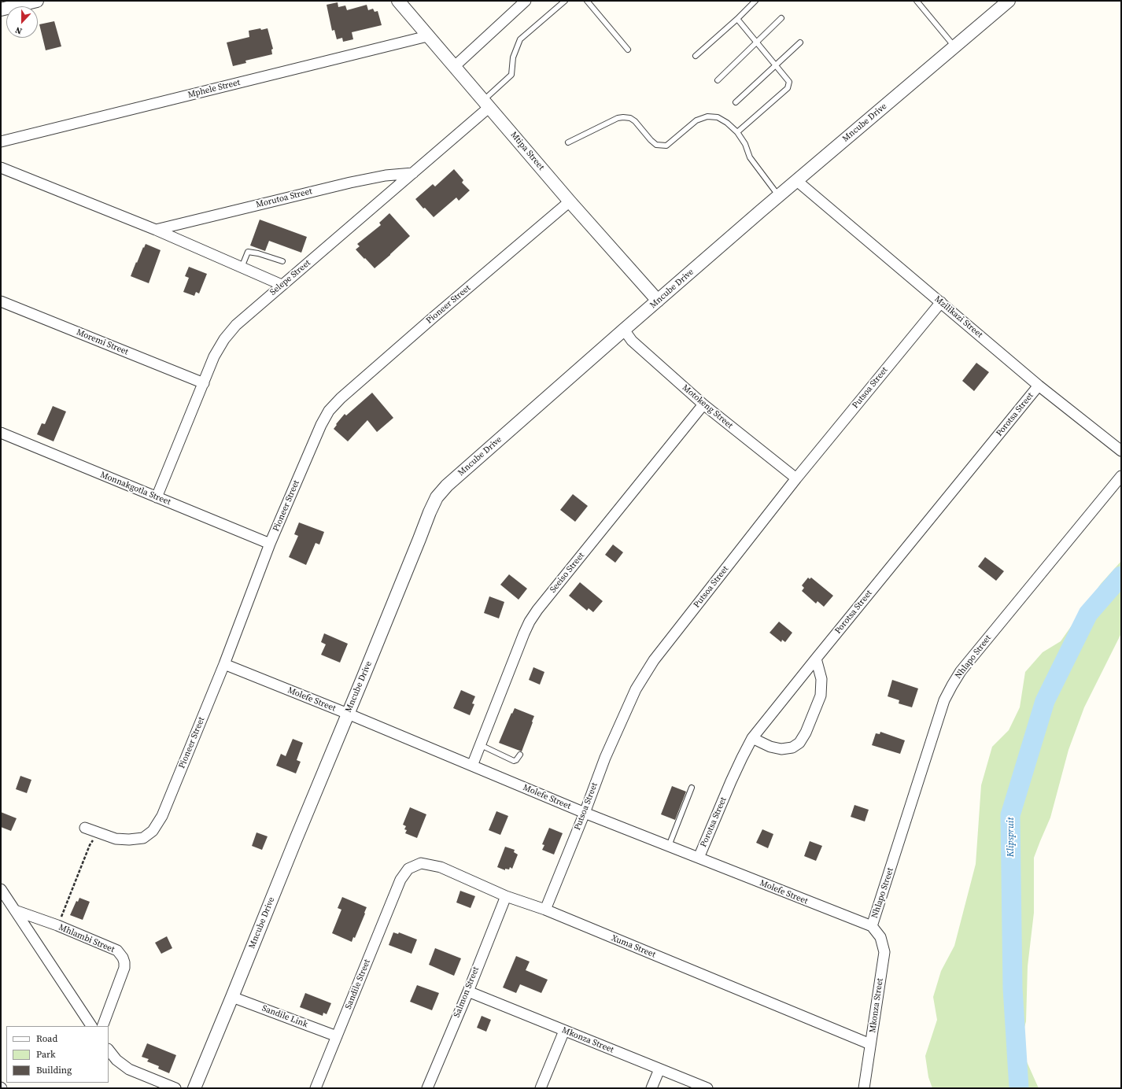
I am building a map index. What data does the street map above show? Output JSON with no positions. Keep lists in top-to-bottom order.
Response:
{
  "streets": {
    "street": [
      "Mphele Street",
      "Mncube Drive",
      "Mtipa Street",
      "Morutoa Street",
      "Selepe Street",
      "Pioneer Street",
      "Mzilikazi Street",
      "Moremi Street",
      "Putsoa Street",
      "Motokeng Street",
      "Porotsa Street",
      "Monnakgotla Street",
      "Seeiso Street",
      "Nhlapo Street",
      "Molefe Street",
      "Mhlambi Street",
      "Xuma Street",
      "Sandile Street",
      "Salmon Street",
      "Mkonza Street",
      "Sandile Link"
    ]
  },
  "crossings": [
    ["Mphele Street", "Mtipa Street"],
    ["Mncube Drive", "Mtipa Street"],
    ["Mncube Drive", "Mzilikazi Street"],
    ["Mncube Drive", "Motokeng Street"],
    ["Mncube Drive", "Molefe Street"],
    ["Mncube Drive", "Sandile Link"],
    ["Mtipa Street", "Selepe Street"],
    ["Mtipa Street", "Pioneer Street"],
    ["Morutoa Street", "Selepe Street"],
    ["Selepe Street", "Moremi Street"],
    ["Selepe Street", "Monnakgotla Street"],
    ["Pioneer Street", "Monnakgotla Street"],
    ["Pioneer Street", "Molefe Street"],
    ["Mzilikazi Street", "Putsoa Street"],
    ["Mzilikazi Street", "Porotsa Street"],
    ["Putsoa Street", "Motokeng Street"],
    ["Putsoa Street", "Molefe Street"],
    ["Putsoa Street", "Xuma Street"],
    ["Motokeng Street", "Seeiso Street"],
    ["Porotsa Street", "Molefe Street"],
    ["Seeiso Street", "Molefe Street"],
    ["Nhlapo Street", "Molefe Street"],
    ["Nhlapo Street", "Mkonza Street"],
    ["Molefe Street", "Mkonza Street"],
    ["Xuma Street", "Sandile Street"],
    ["Xuma Street", "Salmon Street"],
    ["Xuma Street", "Mkonza Street"],
    ["Sandile Street", "Sandile Link"],
    ["Salmon Street", "Mkonza Street"]
  ],
  "water": ["Klipspruit"],
  "legend": ["Road", "Park", "Building"],
  "north": "bottom"
}
